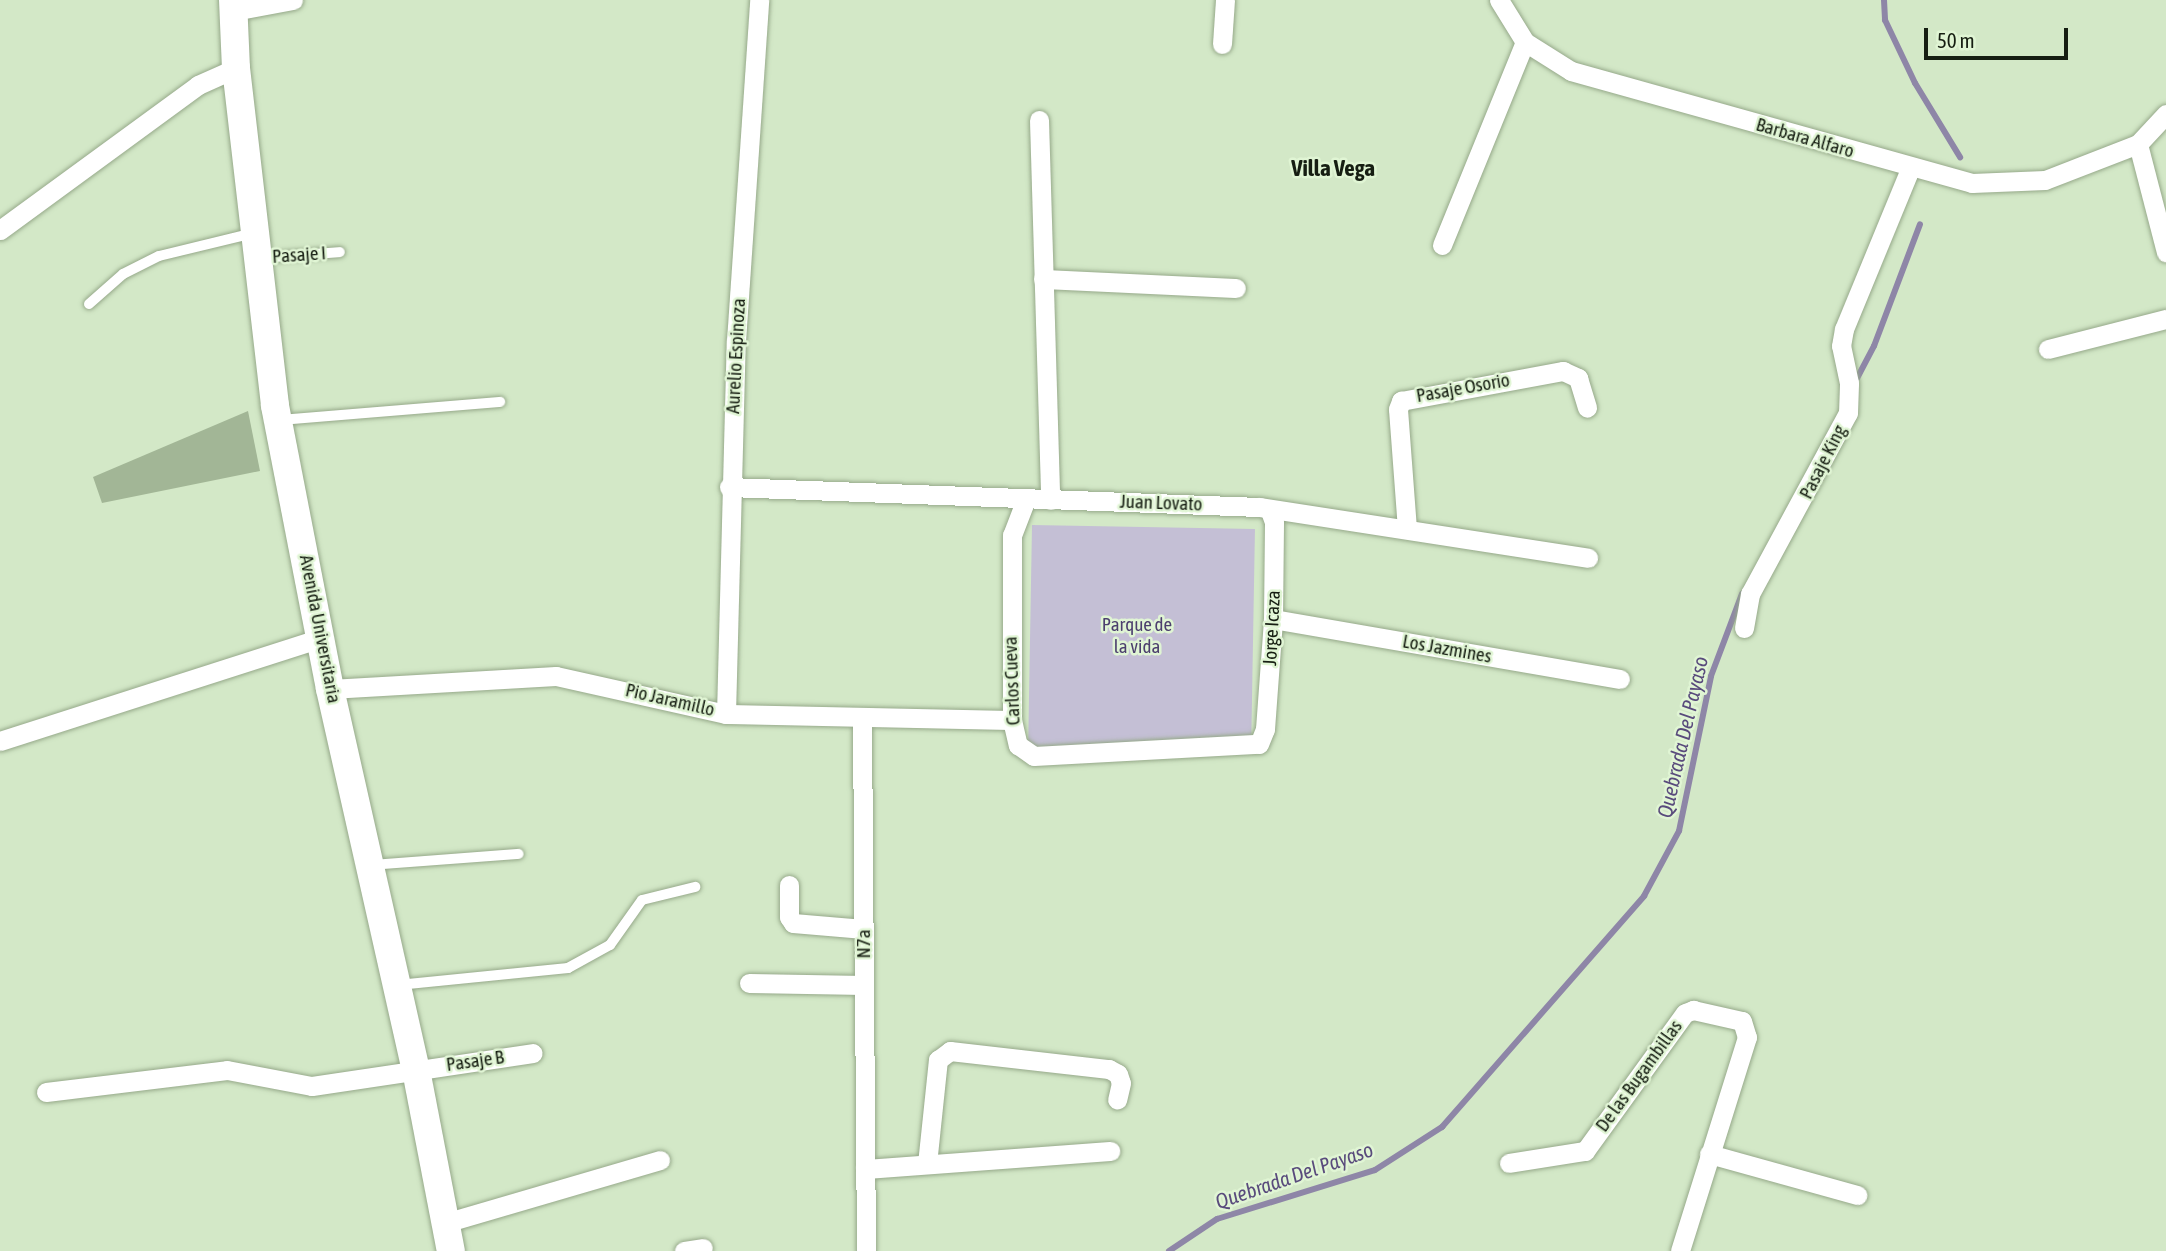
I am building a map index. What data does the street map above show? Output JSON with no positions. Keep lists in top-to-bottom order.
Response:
{
  "streets": {
    "street": [
      "Barbara Alfaro",
      "Aurelio Espinoza",
      "Pasaje Osorio",
      "Pasaje King",
      "Juan Lovato",
      "Jorge Icaza",
      "Avenida Universitaria",
      "Los Jazmines",
      "Carlos Cueva",
      "Pio Jaramillo",
      "N7a",
      "Pasaje B",
      "De las Bugambillas"
    ],
    "lane": ["Pasaje I"]
  },
  "crossings": [
    ["Barbara Alfaro", "Pasaje King"],
    ["Pasaje I", "Avenida Universitaria"],
    ["Aurelio Espinoza", "Juan Lovato"],
    ["Aurelio Espinoza", "Pio Jaramillo"],
    ["Pasaje Osorio", "Juan Lovato"],
    ["Juan Lovato", "Jorge Icaza"],
    ["Juan Lovato", "Carlos Cueva"],
    ["Jorge Icaza", "Los Jazmines"],
    ["Jorge Icaza", "Carlos Cueva"],
    ["Avenida Universitaria", "Pio Jaramillo"],
    ["Avenida Universitaria", "Pasaje B"],
    ["Carlos Cueva", "Pio Jaramillo"],
    ["Pio Jaramillo", "N7a"]
  ],
  "districts": ["Villa Vega"],
  "water": ["Quebrada Del Payaso"],
  "parks": ["Parque de la vida"],
  "scale_bar": "50 m"
}
